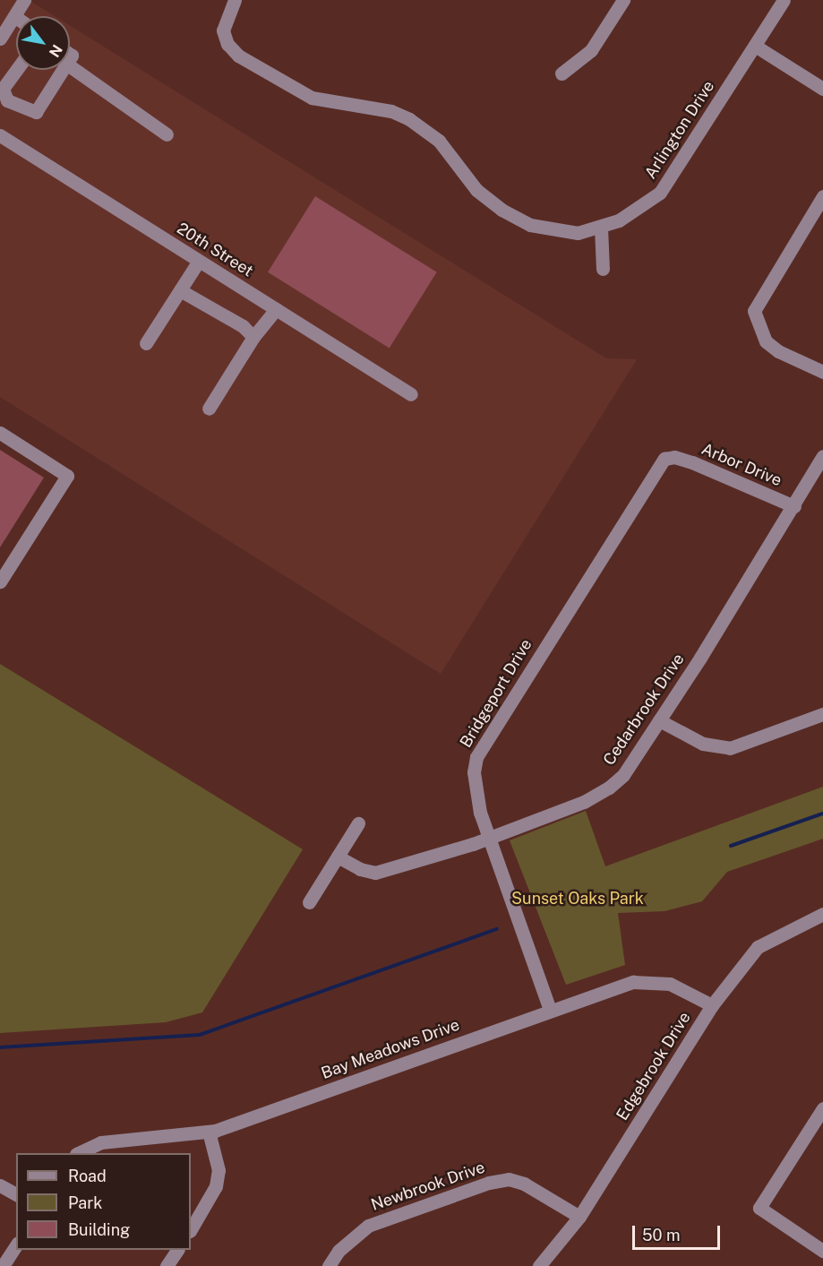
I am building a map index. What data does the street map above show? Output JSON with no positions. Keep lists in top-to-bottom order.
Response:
{
  "streets": {
    "street": [
      "Arlington Drive",
      "20th Street",
      "Arbor Drive",
      "Bridgeport Drive",
      "Cedarbrook Drive",
      "Bay Meadows Drive",
      "Edgebrook Drive",
      "Newbrook Drive"
    ]
  },
  "crossings": [
    ["Arbor Drive", "Bridgeport Drive"],
    ["Arbor Drive", "Cedarbrook Drive"],
    ["Bridgeport Drive", "Cedarbrook Drive"],
    ["Bridgeport Drive", "Bay Meadows Drive"],
    ["Bay Meadows Drive", "Edgebrook Drive"],
    ["Edgebrook Drive", "Newbrook Drive"]
  ],
  "parks": ["Sunset Oaks Park"],
  "legend": ["Road", "Park", "Building"],
  "scale_bar": "50 m",
  "north": "bottom right"
}
